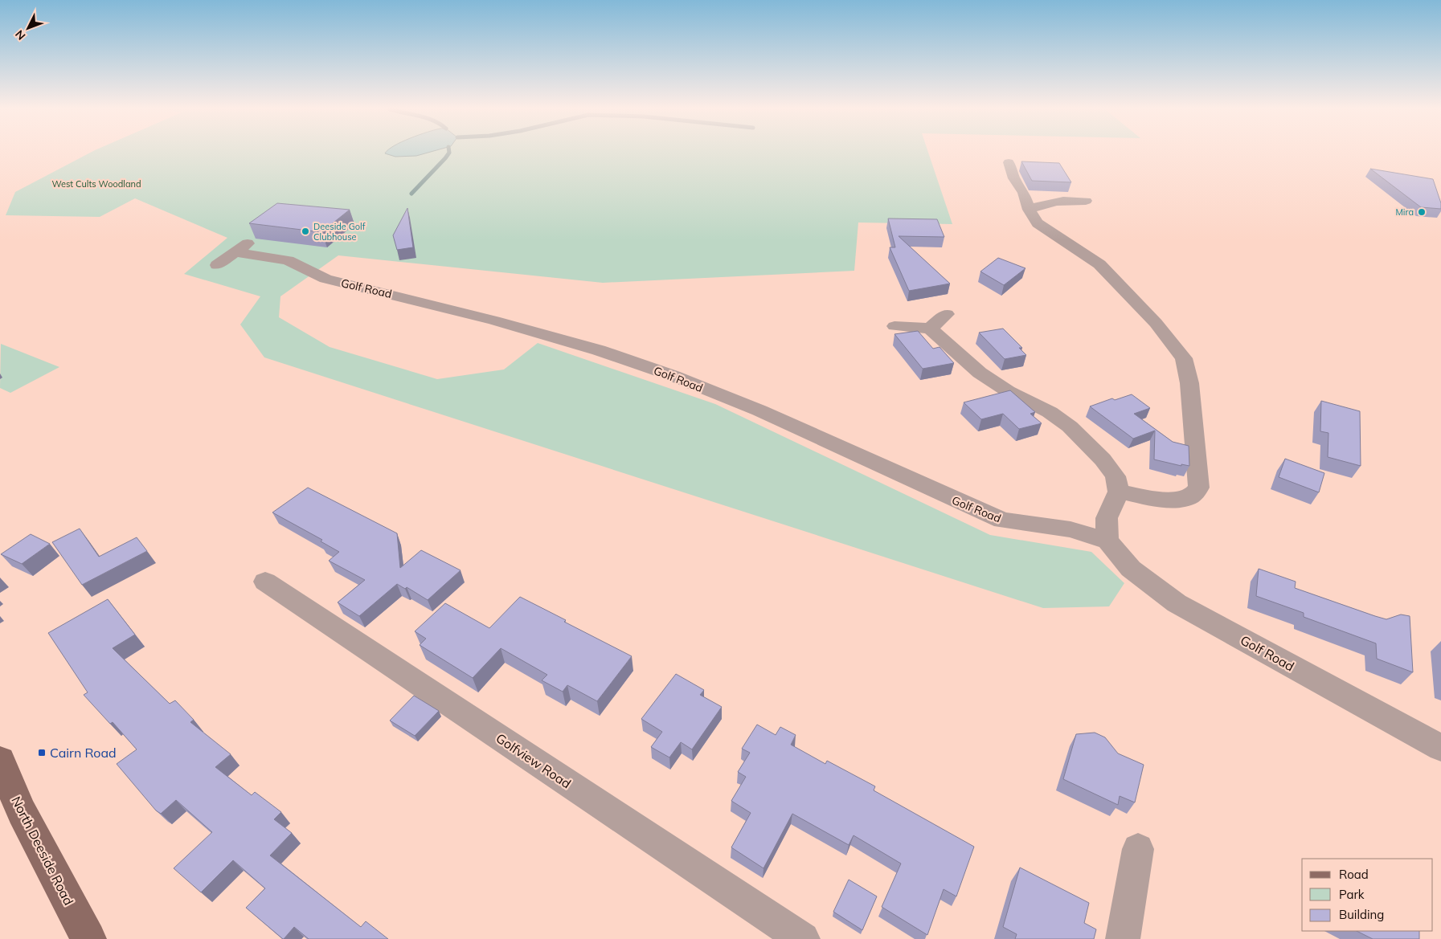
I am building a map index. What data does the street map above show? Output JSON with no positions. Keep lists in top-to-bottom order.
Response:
{
  "streets": {
    "main road": ["North Deeside Road"],
    "street": ["Golf Road", "Golfview Road"]
  },
  "parks": ["West Cults Woodland"],
  "places": {
    "other": ["Mira", "Deeside Golf Clubhouse"],
    "transit": ["Cairn Road"]
  },
  "legend": ["Road", "Park", "Building"],
  "north": "bottom left"
}
